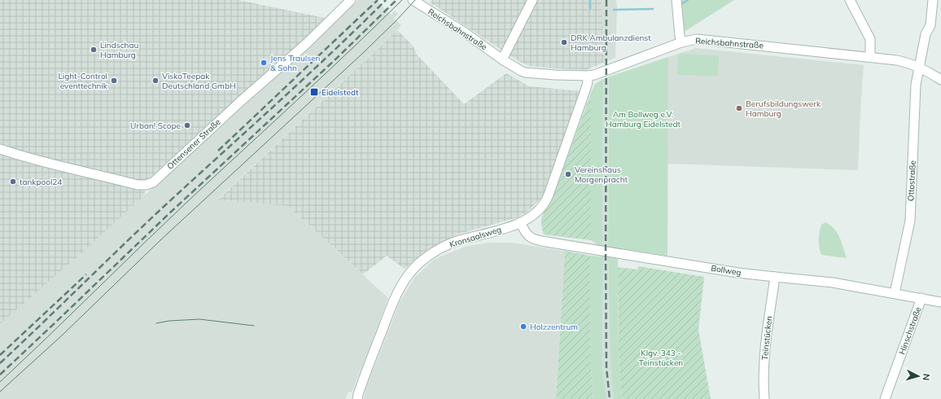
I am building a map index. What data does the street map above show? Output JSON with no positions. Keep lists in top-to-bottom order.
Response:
{
  "streets": {
    "street": [
      "Reichsbahnstraße",
      "Ottensener Straße",
      "Ottostraße",
      "Kronsaalsweg",
      "Bollweg",
      "Hinschstraße",
      "Teinstücken"
    ]
  },
  "crossings": [
    ["Reichsbahnstraße", "Ottostraße"],
    ["Reichsbahnstraße", "Kronsaalsweg"],
    ["Ottostraße", "Bollweg"],
    ["Kronsaalsweg", "Bollweg"],
    ["Bollweg", "Hinschstraße"],
    ["Bollweg", "Teinstücken"]
  ],
  "parks": ["Am Bollweg e.V. Hamburg Eidelstedt", "Klgv. 343 - Teinstücken"],
  "places": {
    "other": [
      "DRK Ambulanzdienst Hamburg",
      "Lindschau Hamburg",
      "Jens Traulsen & Sohn",
      "Light-Control eventtechnik",
      "ViskoTeepak Deutschland GmbH",
      "Berufsbildungswerk Hamburg",
      "Urban! Scope",
      "Vereinshaus Morgenpracht",
      "tankpool24",
      "Holzzentrum"
    ],
    "transit": ["Eidelstedt"]
  },
  "north": "right"
}
